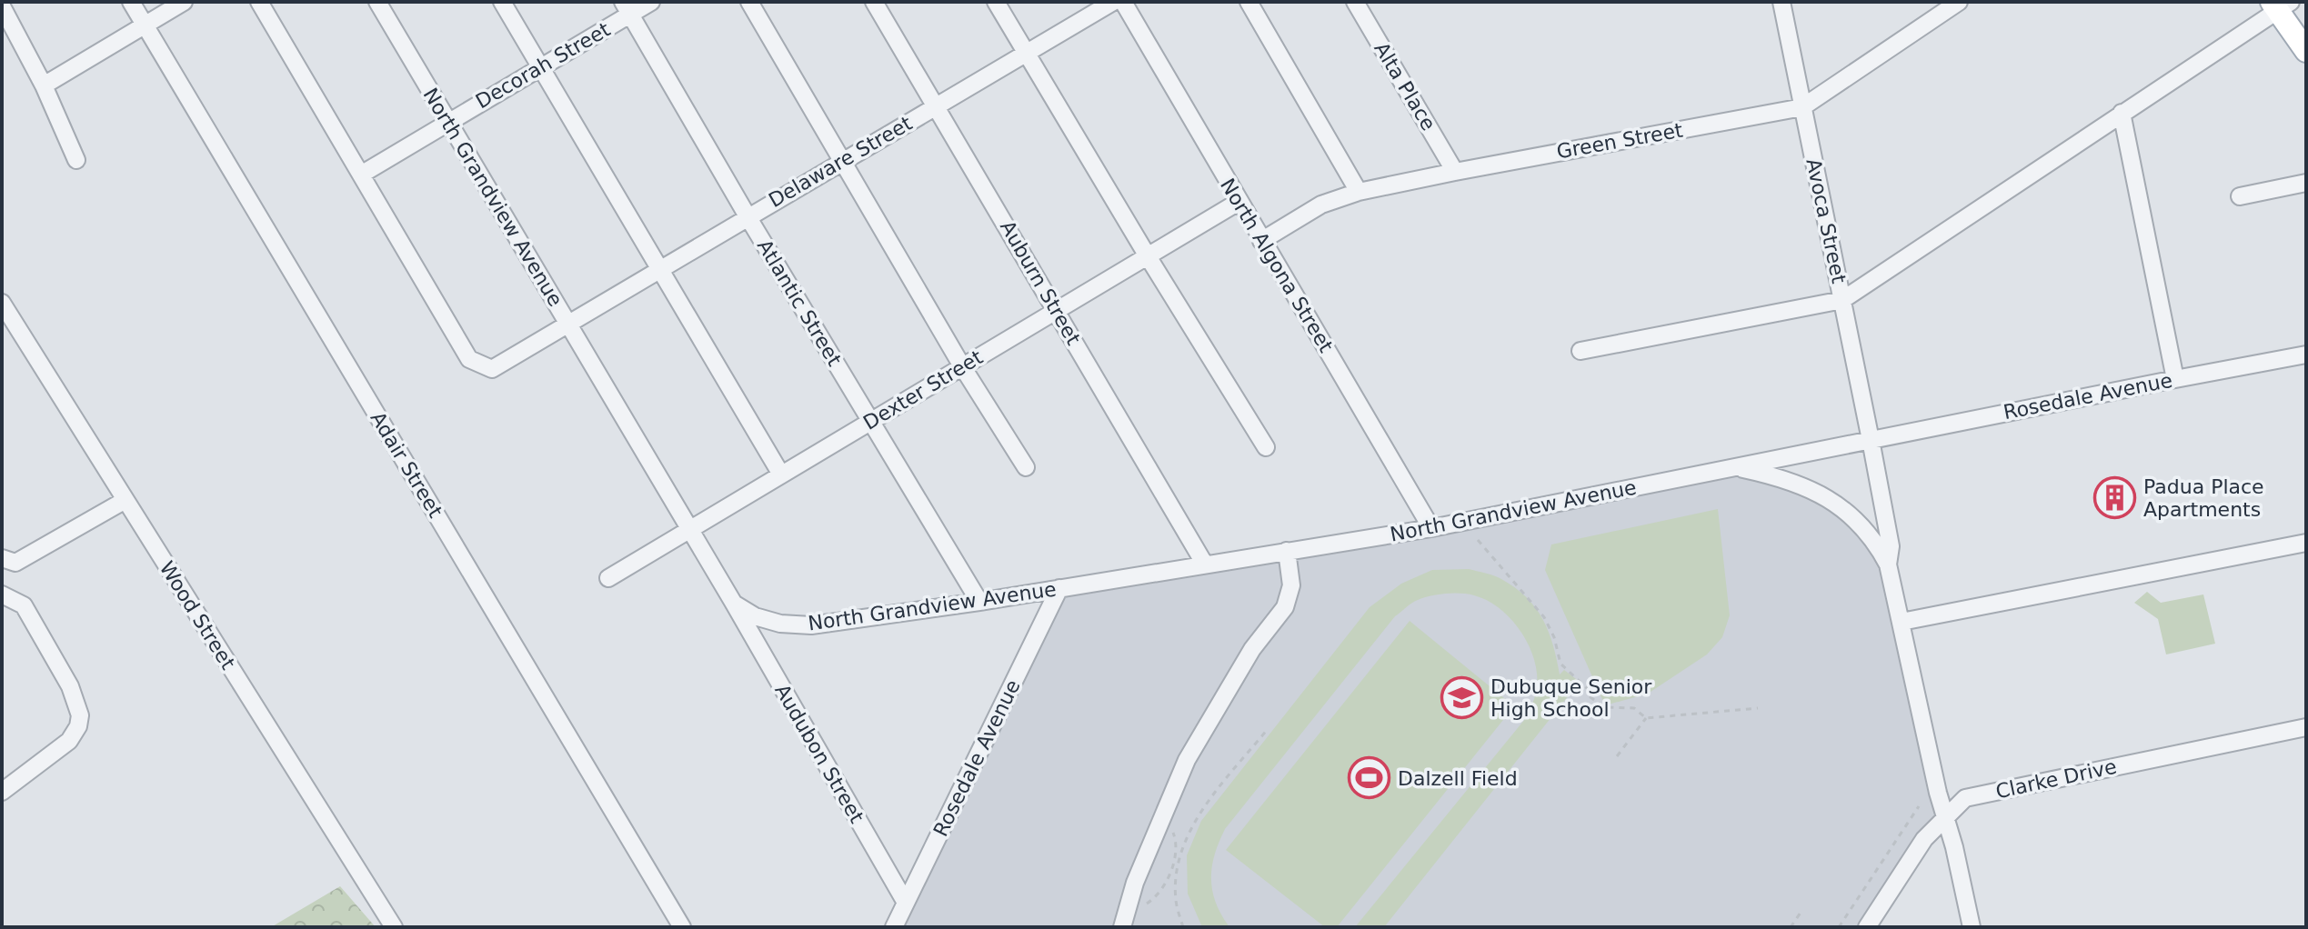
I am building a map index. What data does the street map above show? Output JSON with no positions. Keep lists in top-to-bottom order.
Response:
{
  "streets": {
    "street": [
      "Decorah Street",
      "Alta Place",
      "Green Street",
      "Delaware Street",
      "North Grandview Avenue",
      "Avoca Street",
      "North Algona Street",
      "Auburn Street",
      "Atlantic Street",
      "Dexter Street",
      "Rosedale Avenue",
      "Adair Street",
      "Wood Street",
      "Audubon Street",
      "Clarke Drive"
    ]
  },
  "crossings": [
    ["Decorah Street", "Delaware Street"],
    ["Decorah Street", "North Grandview Avenue"],
    ["Decorah Street", "Atlantic Street"],
    ["Alta Place", "Green Street"],
    ["Green Street", "Avoca Street"],
    ["Green Street", "North Algona Street"],
    ["Delaware Street", "North Grandview Avenue"],
    ["Delaware Street", "Auburn Street"],
    ["Delaware Street", "Atlantic Street"],
    ["North Grandview Avenue", "Avoca Street"],
    ["North Grandview Avenue", "North Algona Street"],
    ["North Grandview Avenue", "Auburn Street"],
    ["North Grandview Avenue", "Atlantic Street"],
    ["North Grandview Avenue", "Dexter Street"],
    ["North Grandview Avenue", "Rosedale Avenue"],
    ["North Grandview Avenue", "Audubon Street"],
    ["North Grandview Avenue", "Clarke Drive"],
    ["Avoca Street", "Rosedale Avenue"],
    ["North Algona Street", "Dexter Street"],
    ["Auburn Street", "Dexter Street"],
    ["Atlantic Street", "Dexter Street"],
    ["Rosedale Avenue", "Audubon Street"]
  ],
  "places": {
    "building": ["Padua Place Apartments"],
    "school or university": ["Dubuque Senior High School"],
    "sports": ["Dalzell Field"]
  }
}
